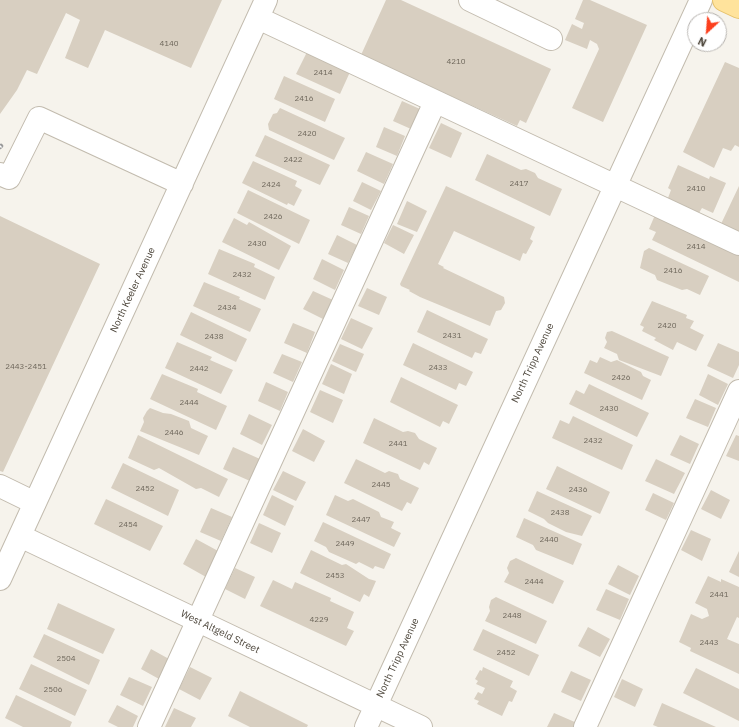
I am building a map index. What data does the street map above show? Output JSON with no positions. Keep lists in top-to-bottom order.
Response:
{
  "streets": {
    "street": ["North Keeler Avenue", "North Tripp Avenue", "West Altgeld Street"]
  },
  "crossings": [
    ["North Keeler Avenue", "West Altgeld Street"],
    ["North Tripp Avenue", "West Altgeld Street"]
  ],
  "house_numbers": [
    "4140",
    "4210",
    "2414",
    "2416",
    "2420",
    "2422",
    "2417",
    "2424",
    "2410",
    "2426",
    "2430",
    "2414",
    "2416",
    "2432",
    "2434",
    "2420",
    "2431",
    "2438",
    "2443-2451",
    "2433",
    "2442",
    "2426",
    "2444",
    "2430",
    "2446",
    "2432",
    "2441",
    "2445",
    "2452",
    "2436",
    "2438",
    "2447",
    "2454",
    "2440",
    "2449",
    "2453",
    "2444",
    "2441",
    "2448",
    "4229",
    "2443",
    "2452",
    "2504",
    "2506"
  ],
  "north": "bottom left"
}
